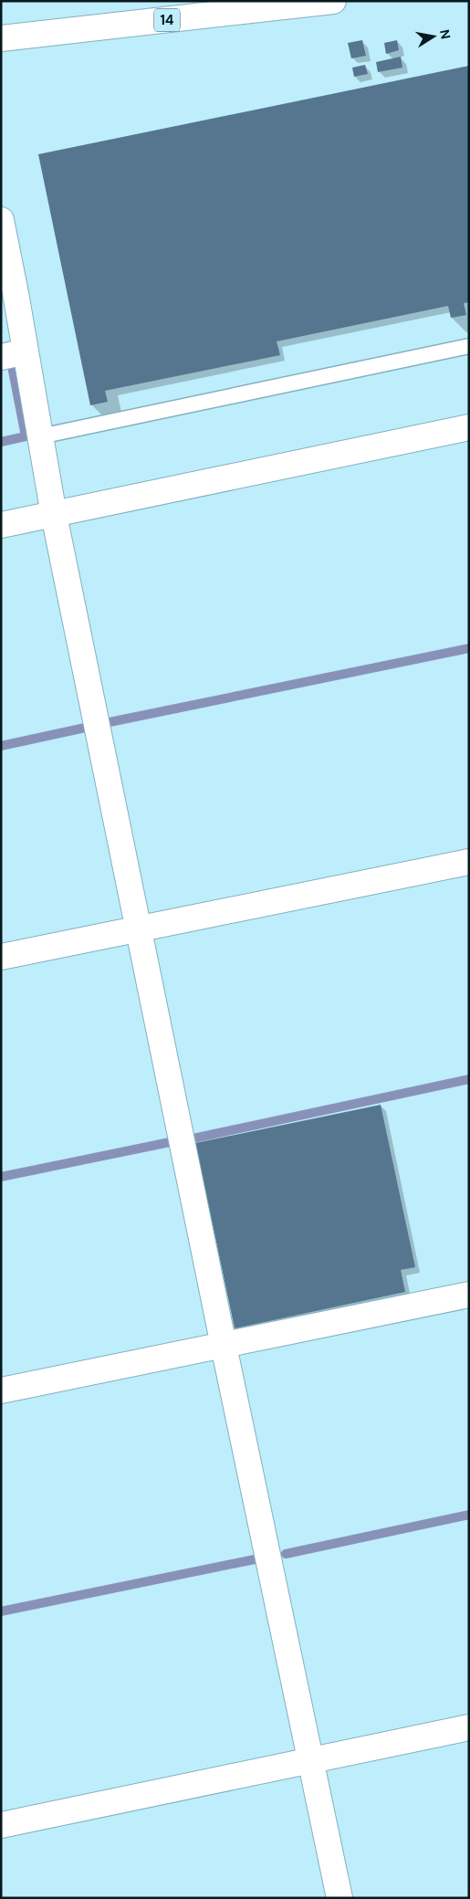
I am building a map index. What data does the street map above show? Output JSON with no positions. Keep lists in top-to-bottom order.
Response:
{
  "streets": {
    "street": ["14"]
  },
  "north": "right"
}
